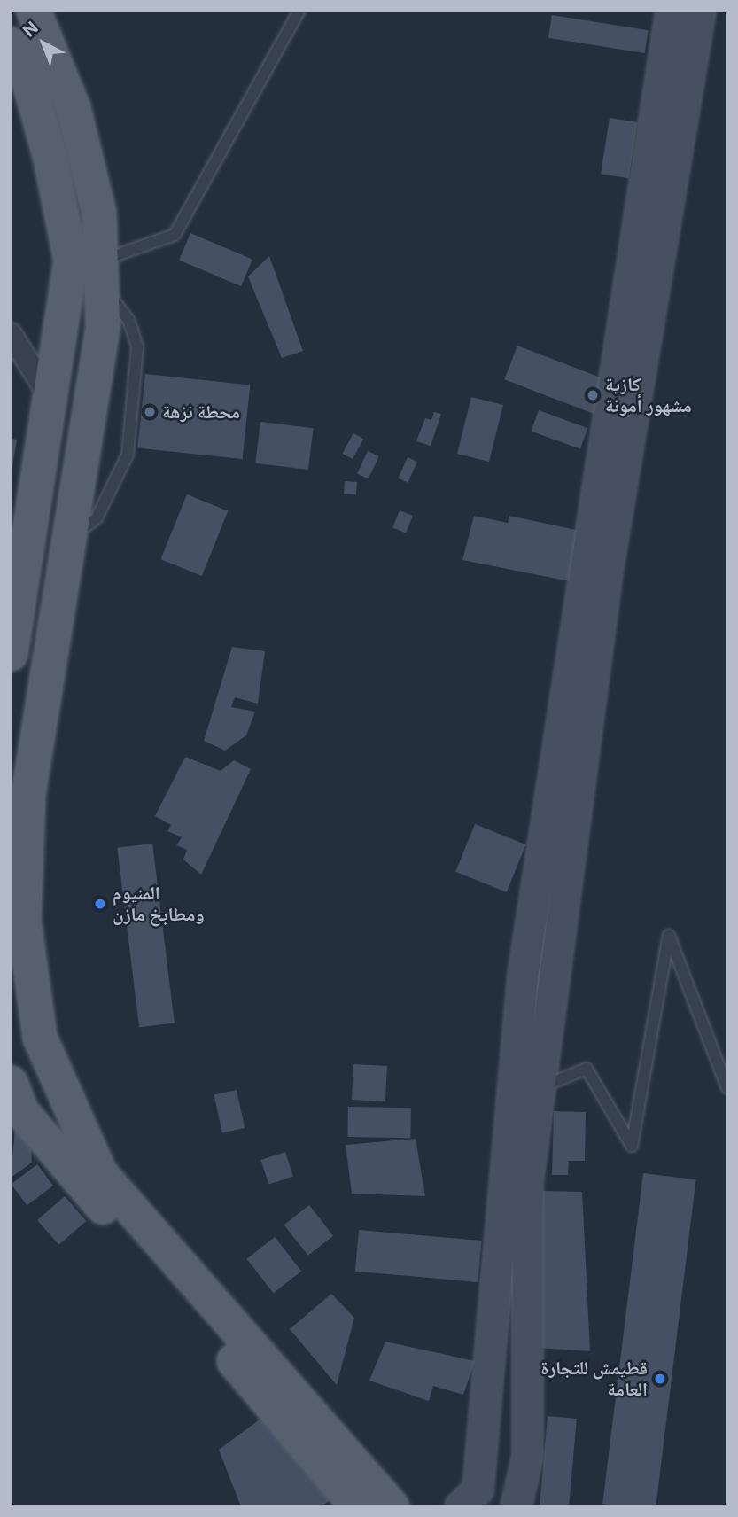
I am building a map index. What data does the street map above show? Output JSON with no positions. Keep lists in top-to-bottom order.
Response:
{
  "places": [
    "كازية مشهور أمونة",
    "محطة نزهة",
    "المنيوم ومطابخ مازن",
    "قطيمش للتجارة العامة"
  ],
  "north": "top left"
}
